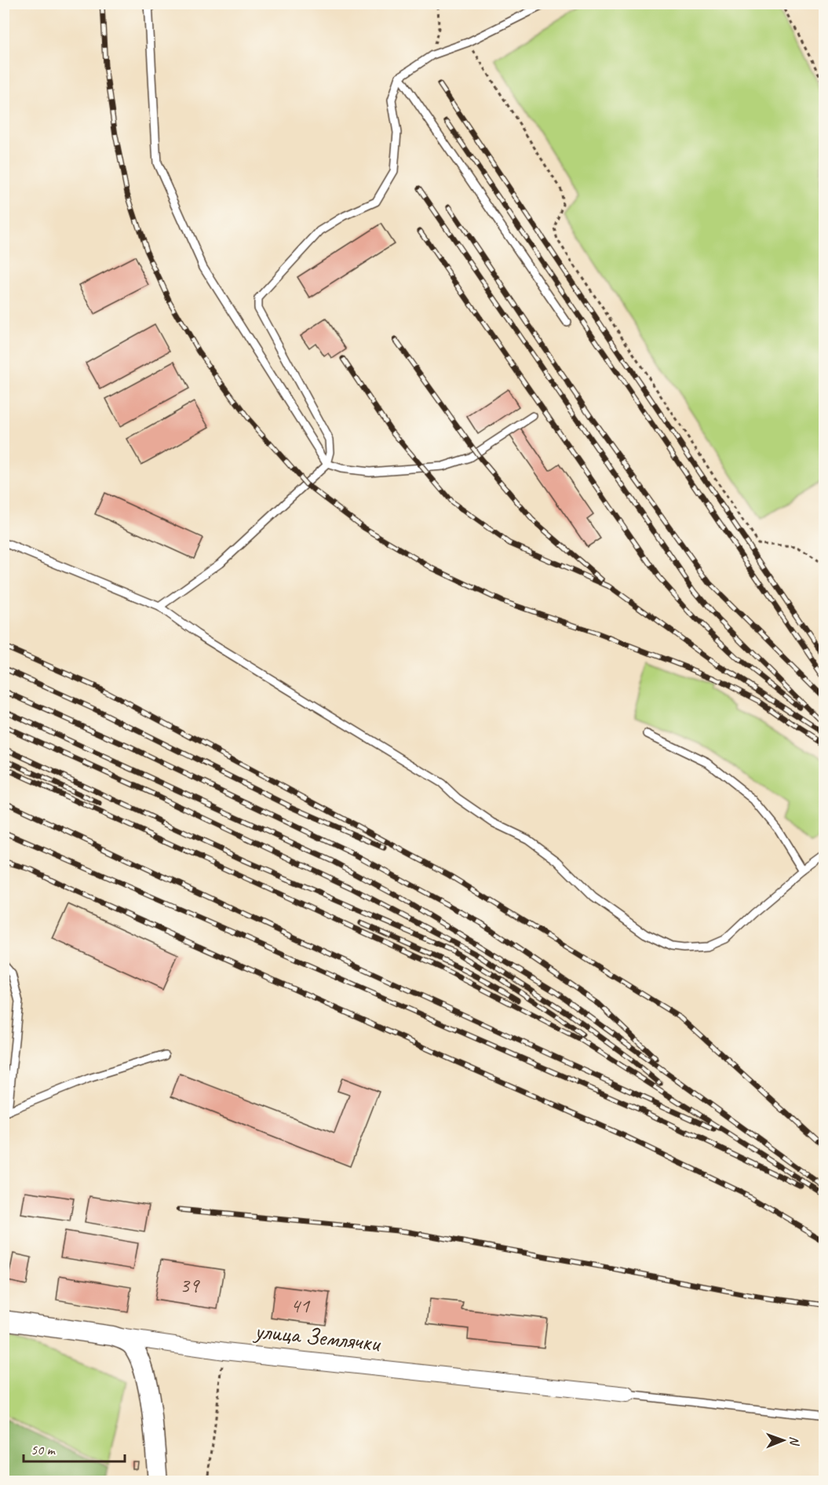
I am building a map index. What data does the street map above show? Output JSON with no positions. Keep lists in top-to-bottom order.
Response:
{
  "streets": {
    "street": ["улица Землячки"]
  },
  "house_numbers": ["39", "41"],
  "scale_bar": "50 m",
  "north": "right"
}
